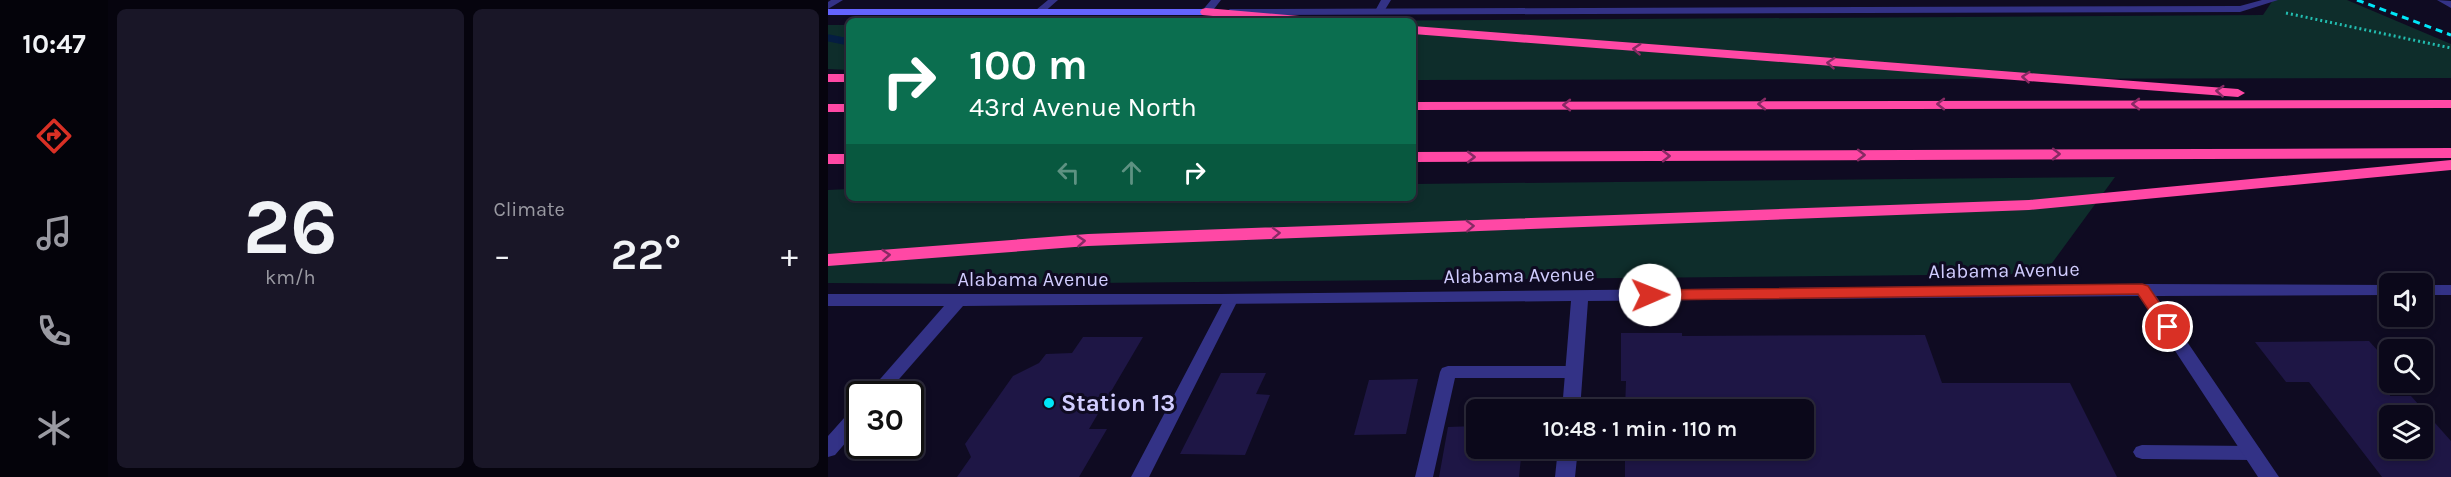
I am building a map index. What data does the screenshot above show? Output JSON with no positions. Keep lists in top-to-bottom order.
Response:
{
  "streets": {
    "street": ["Alabama Avenue"]
  },
  "places": ["Station 13"],
  "page": {
    "tabs": "10:47",
    "tile": [
      ["26", "km/h"],
      "Climate"
    ],
    "turn": ["100 m", "43rd Avenue North"],
    "heat": ["−", "22°", "+"],
    "limit": "30",
    "trip": "10:48 · 1 min · 110 m"
  }
}
